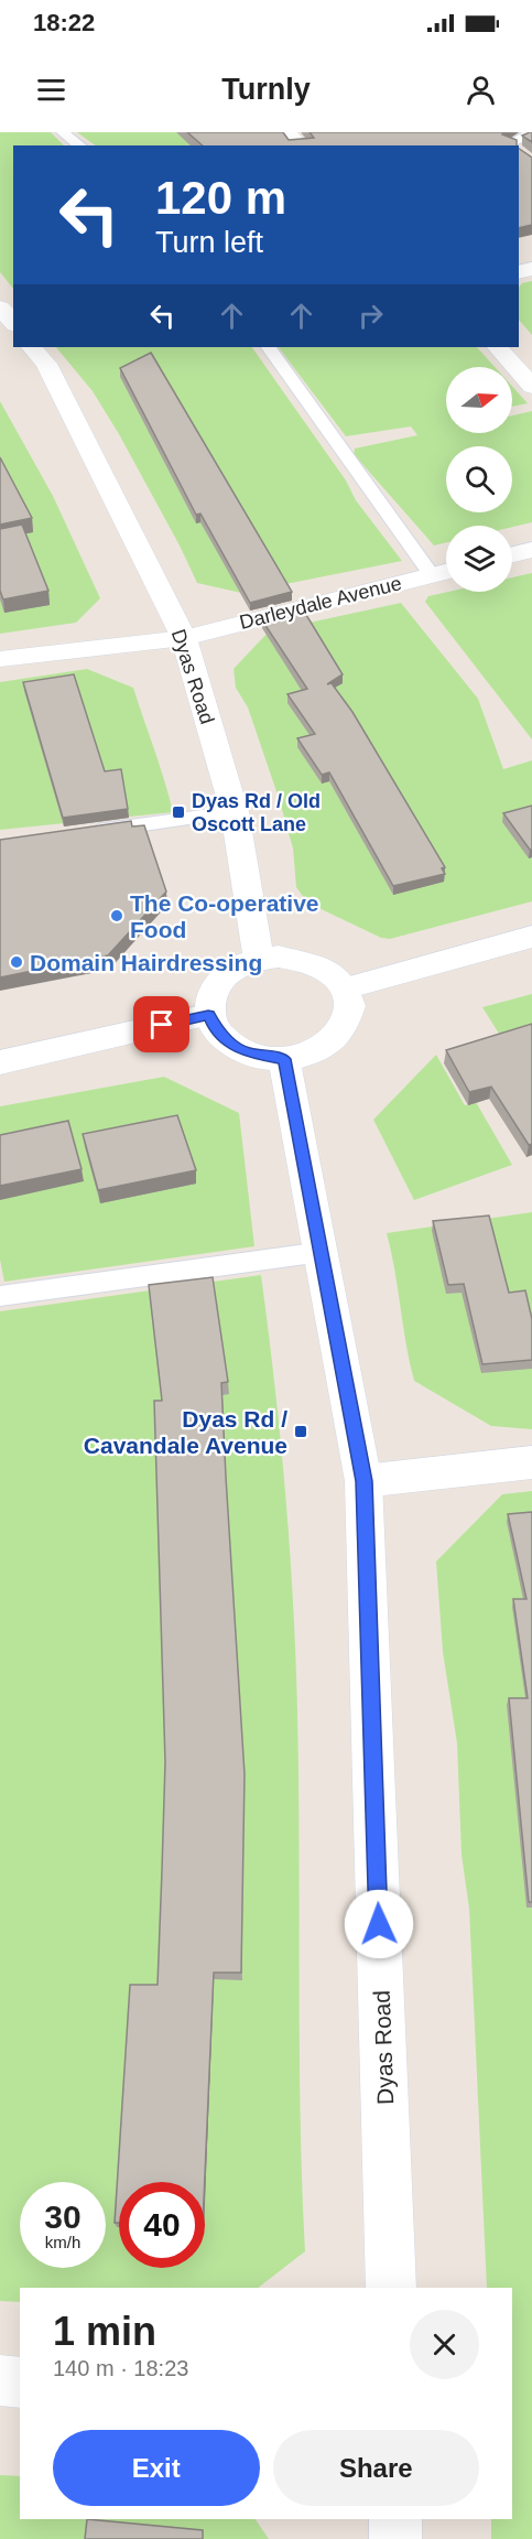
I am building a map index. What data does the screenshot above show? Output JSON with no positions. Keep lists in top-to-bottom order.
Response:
{
  "streets": {
    "street": ["Darleydale Avenue", "Dyas Road"]
  },
  "crossings": [
    ["Darleydale Avenue", "Dyas Road"]
  ],
  "places": {
    "transit": ["Dyas Rd / Old Oscott Lane", "Dyas Rd / Cavandale Avenue"],
    "other": ["The Co-operative Food", "Domain Hairdressing"]
  },
  "north": "right",
  "page": {
    "status": "18:22",
    "header": "Turnly",
    "turn": ["120 m", "Turn left"],
    "speed": "30 km/h",
    "limit": "40",
    "heading": ["1 min", "140 m · 18:23"],
    "buttons": ["Exit", "Share"]
  }
}
